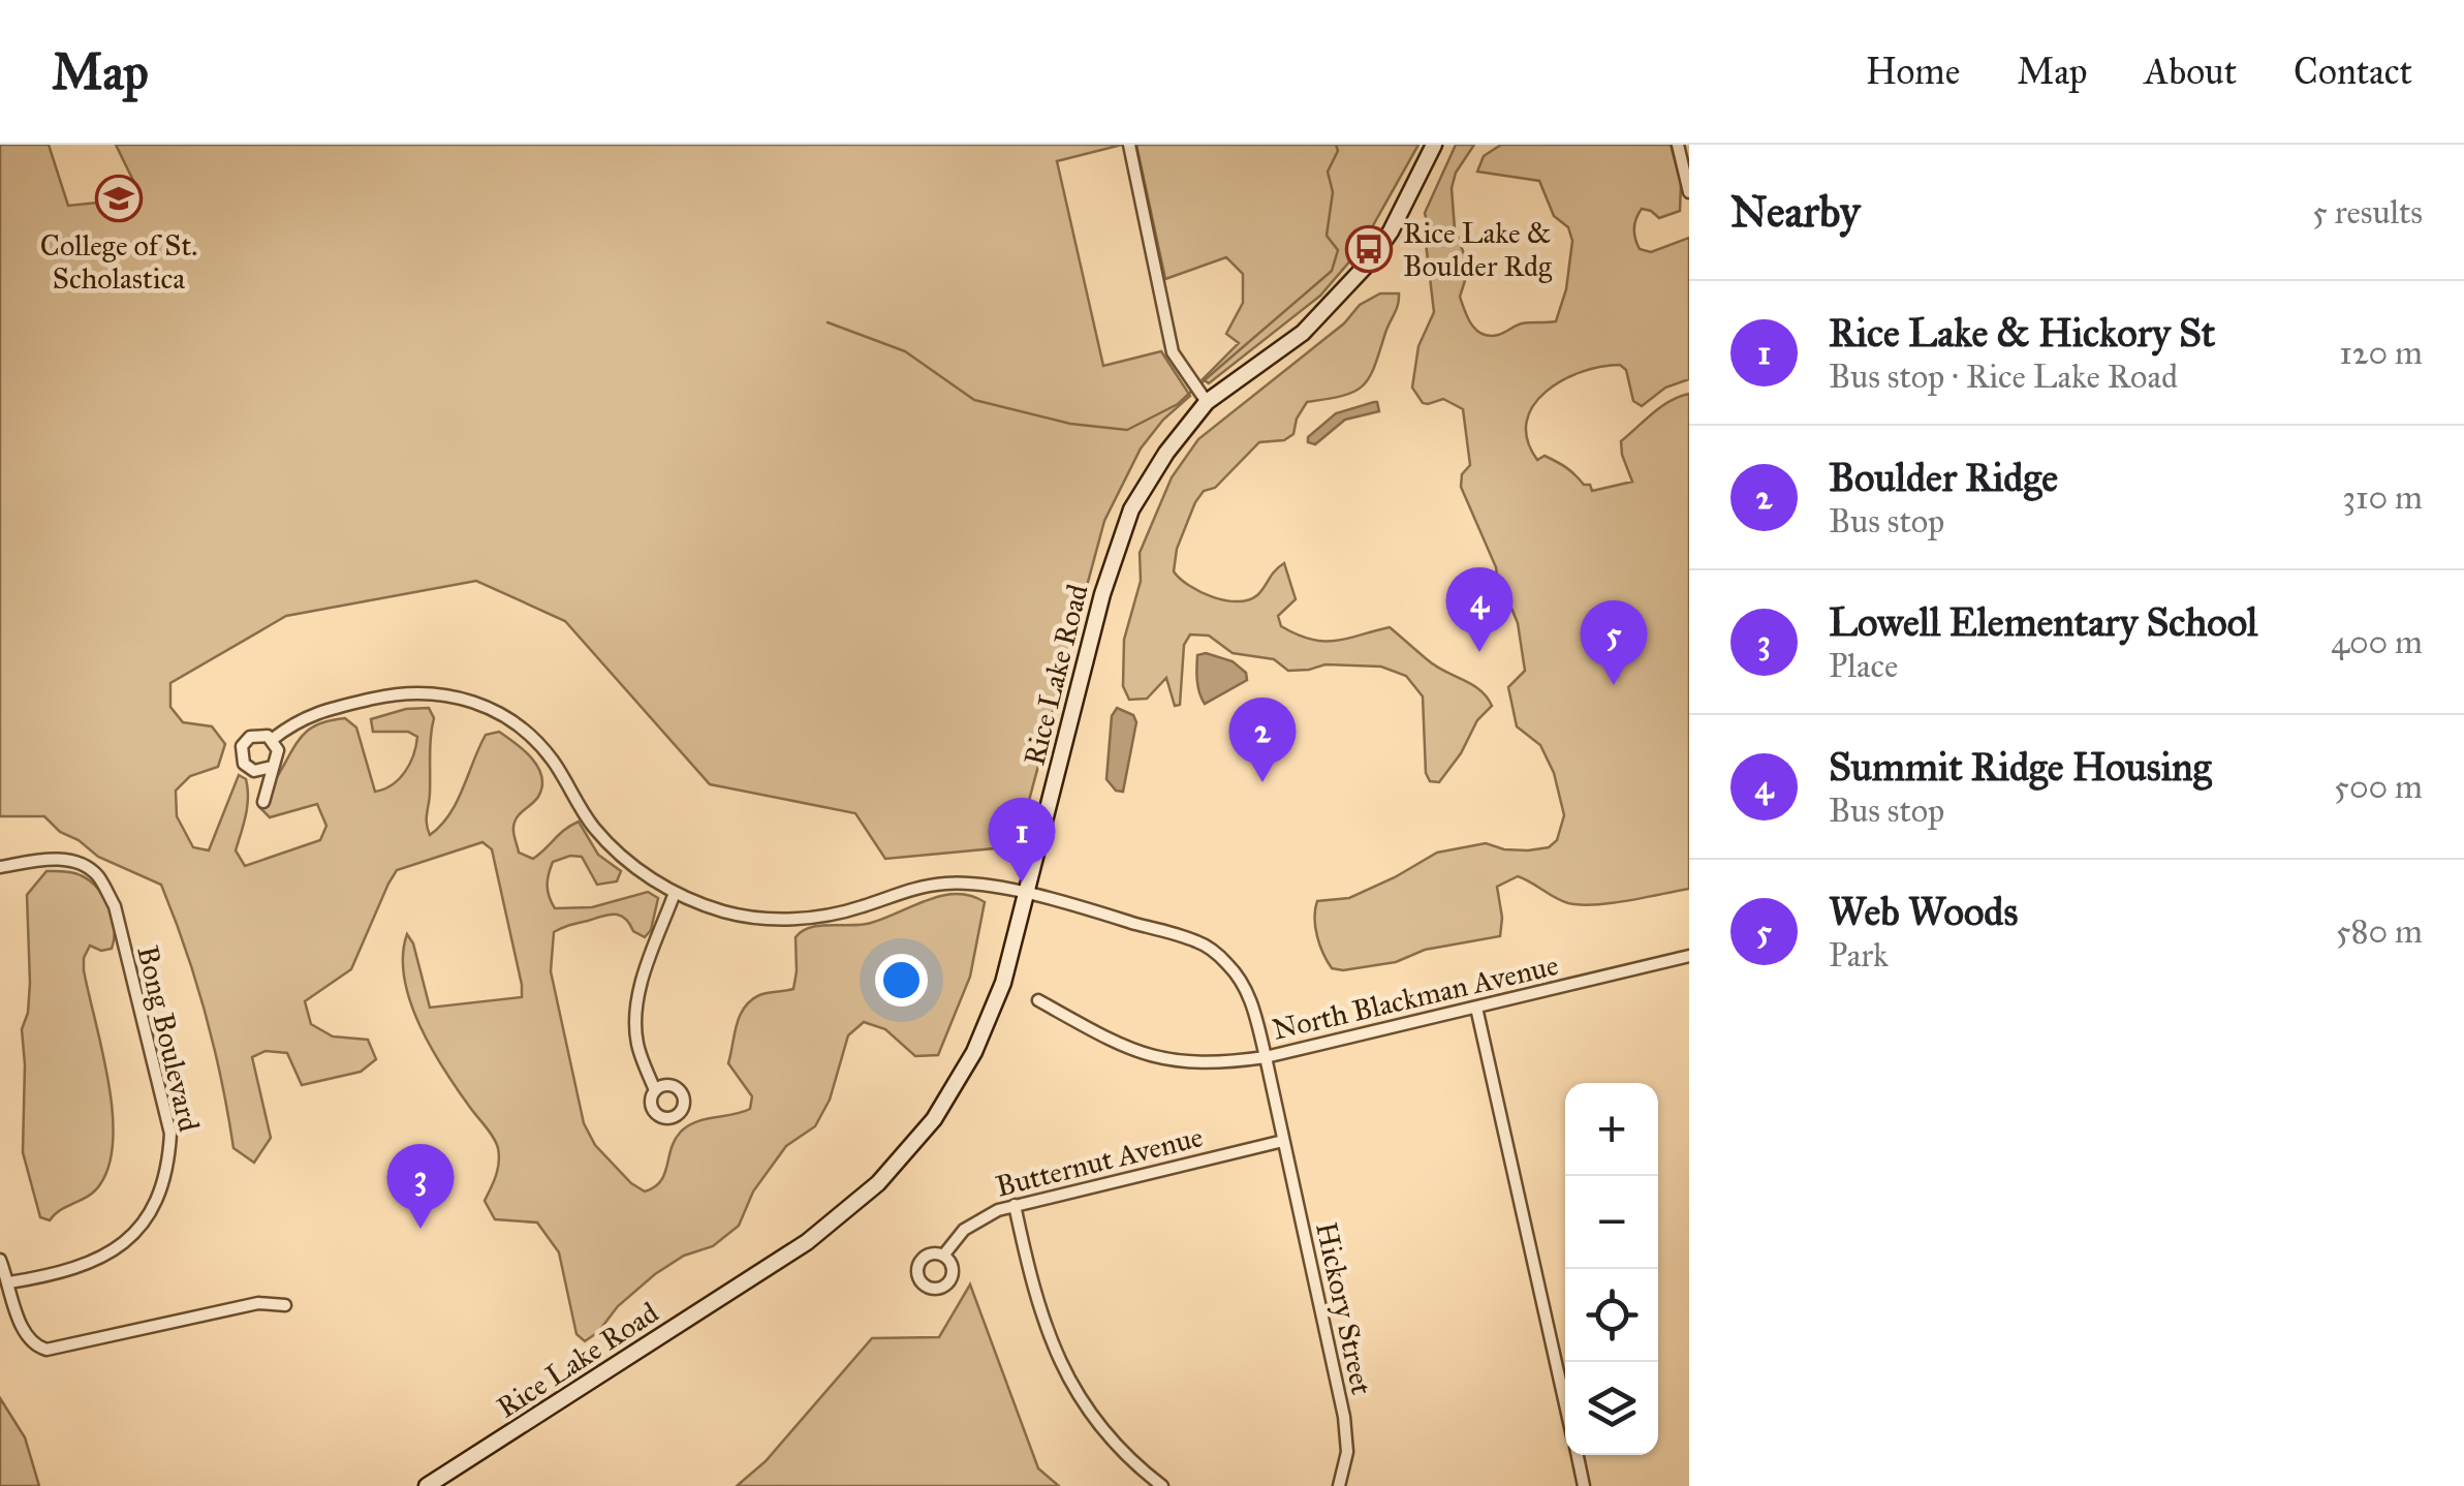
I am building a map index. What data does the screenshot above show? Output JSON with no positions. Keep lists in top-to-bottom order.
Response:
{
  "streets": {
    "main road": ["Rice Lake Road"],
    "street": [
      "North Blackman Avenue",
      "Bong Boulevard",
      "Butternut Avenue",
      "Hickory Street"
    ]
  },
  "crossings": [
    ["North Blackman Avenue", "Hickory Street"],
    ["Butternut Avenue", "Hickory Street"]
  ],
  "places": {
    "school or university": ["College of St. Scholastica"],
    "bus stop": ["Rice Lake & Boulder Rdg"]
  },
  "page": {
    "header": "Map",
    "nav": [
      "Home",
      "Map",
      "About",
      "Contact"
    ],
    "heading": ["Nearby", "5 results"],
    "list": [
      {
        "mark": "1",
        "name": "Rice Lake & Hickory St",
        "note": "Bus stop · Rice Lake Road",
        "value": "120 m"
      },
      {
        "mark": "2",
        "name": "Boulder Ridge",
        "note": "Bus stop",
        "value": "310 m"
      },
      {
        "mark": "3",
        "name": "Lowell Elementary School",
        "note": "Place",
        "value": "400 m"
      },
      {
        "mark": "4",
        "name": "Summit Ridge Housing",
        "note": "Bus stop",
        "value": "500 m"
      },
      {
        "mark": "5",
        "name": "Web Woods",
        "note": "Park",
        "value": "580 m"
      }
    ],
    "pins": [
      "4",
      "5",
      "2",
      "1",
      "3"
    ],
    "map_buttons": ["+", "−"]
  }
}
